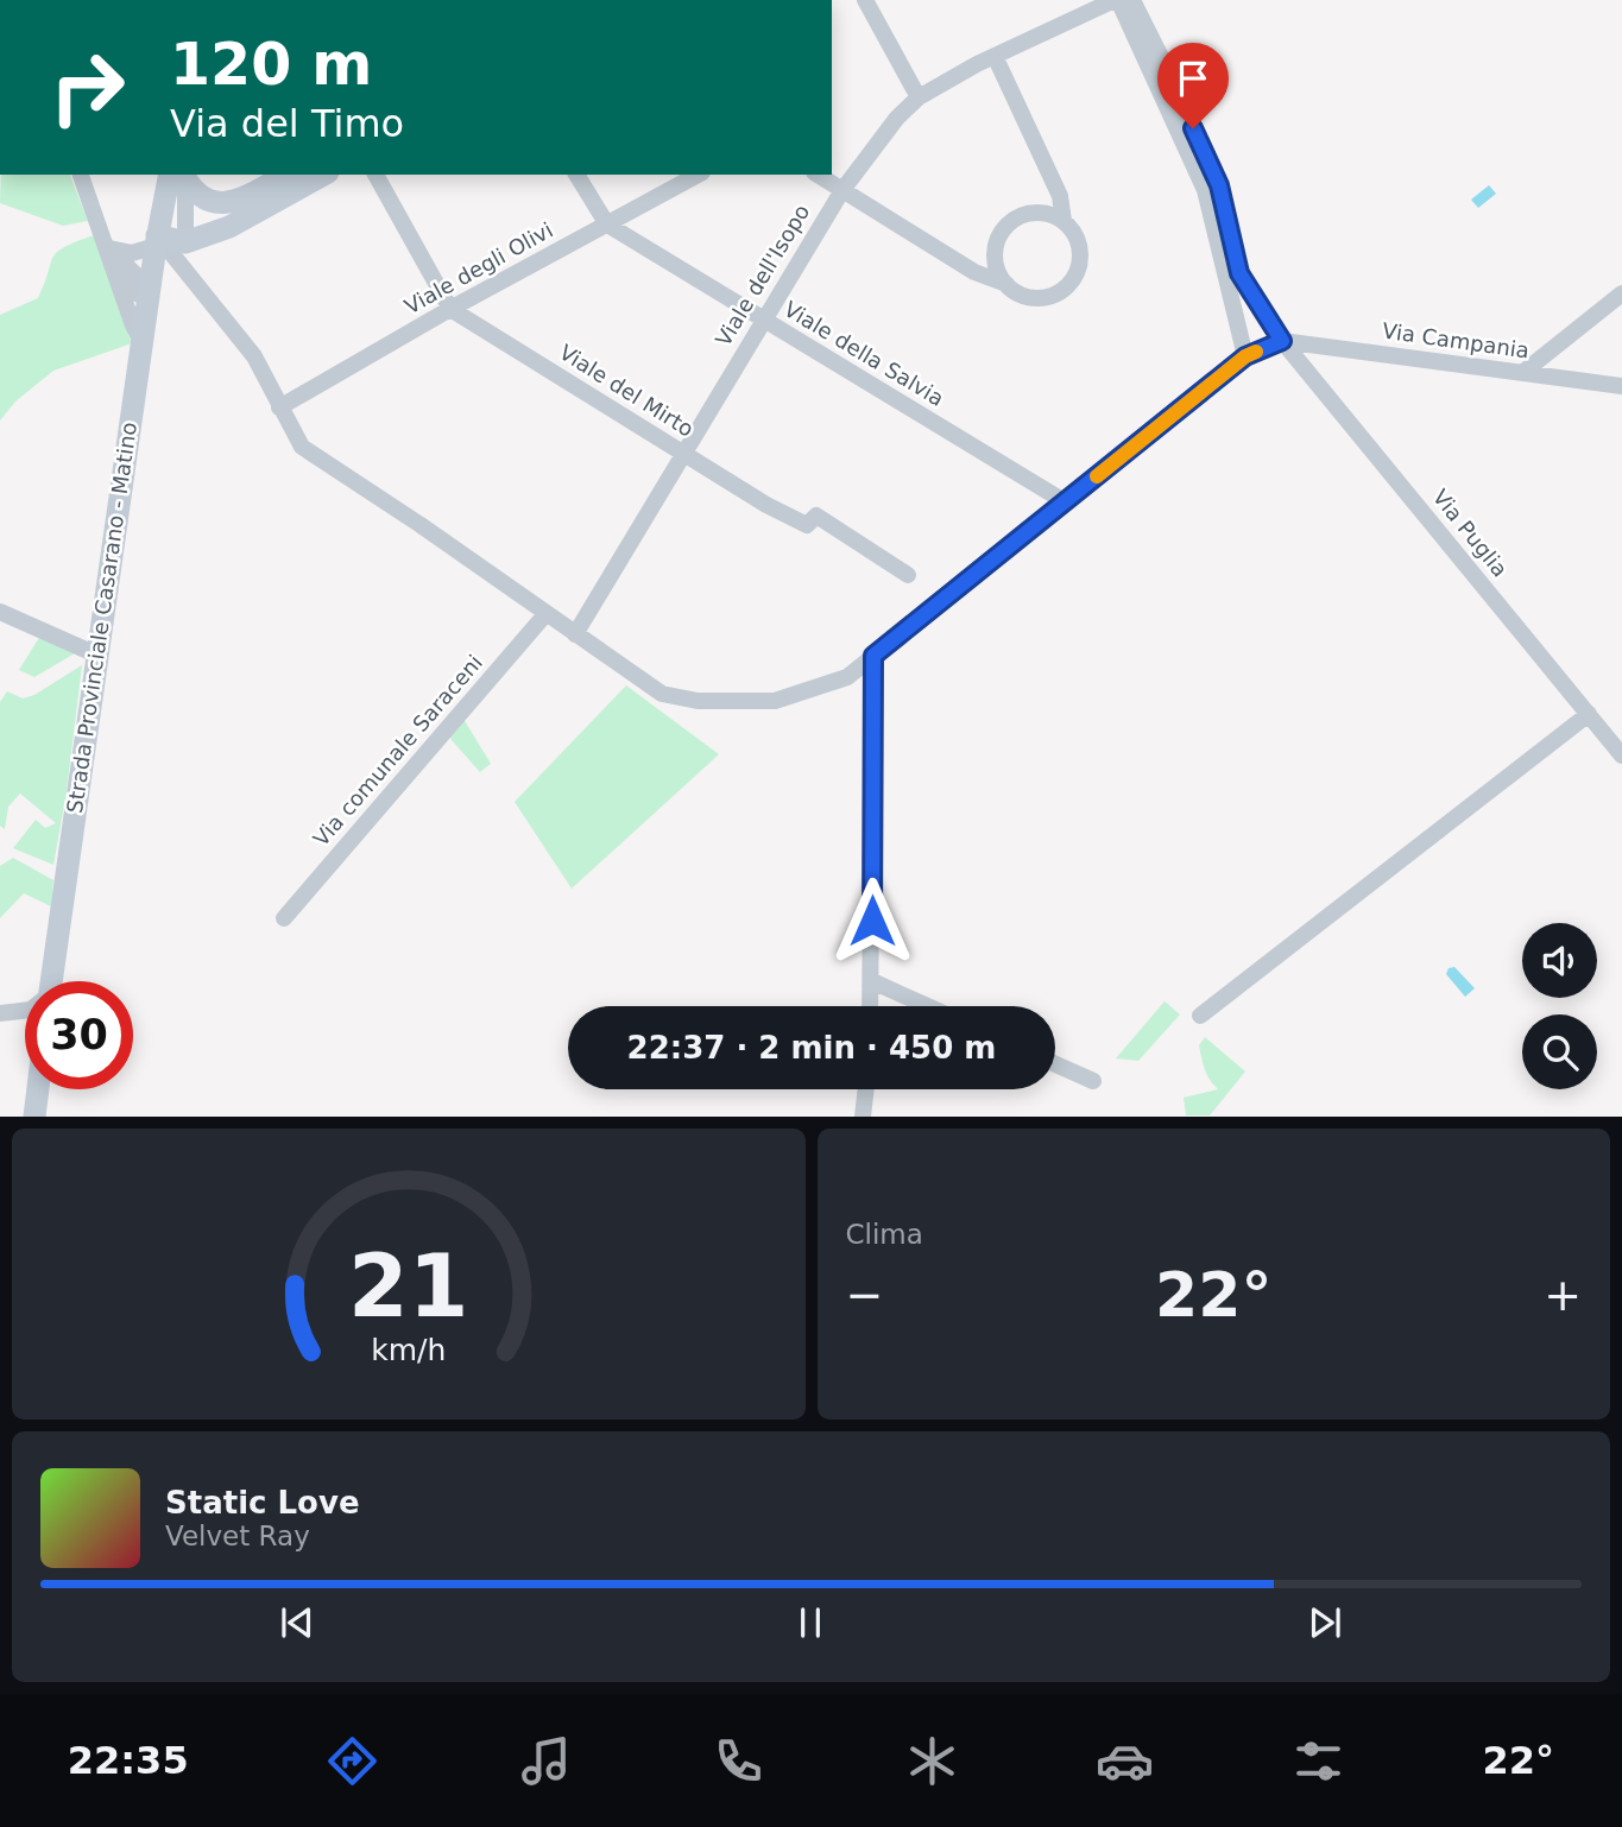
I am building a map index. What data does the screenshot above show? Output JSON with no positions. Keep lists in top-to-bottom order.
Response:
{
  "streets": {
    "main road": ["Strada Provinciale Casarano - Matino"],
    "street": [
      "Viale degli Olivi",
      "Viale dell'Isopo",
      "Via Campania",
      "Viale della Salvia",
      "Viale del Mirto",
      "Via Puglia",
      "Via comunale Saraceni"
    ]
  },
  "crossings": [
    ["Viale degli Olivi", "Viale della Salvia"],
    ["Viale degli Olivi", "Viale del Mirto"],
    ["Viale dell'Isopo", "Viale della Salvia"],
    ["Viale dell'Isopo", "Viale del Mirto"],
    ["Via Campania", "Via Puglia"]
  ],
  "page": {
    "turn": ["120 m", "Via del Timo"],
    "limit": "30",
    "trip": "22:37 · 2 min · 450 m",
    "tile": "Clima",
    "heat": ["−", "22°", "+"],
    "song": ["Static Love", "Velvet Ray"],
    "tabs": ["22:35", "22°"],
    "gauge": ["21", "km/h"]
  }
}
